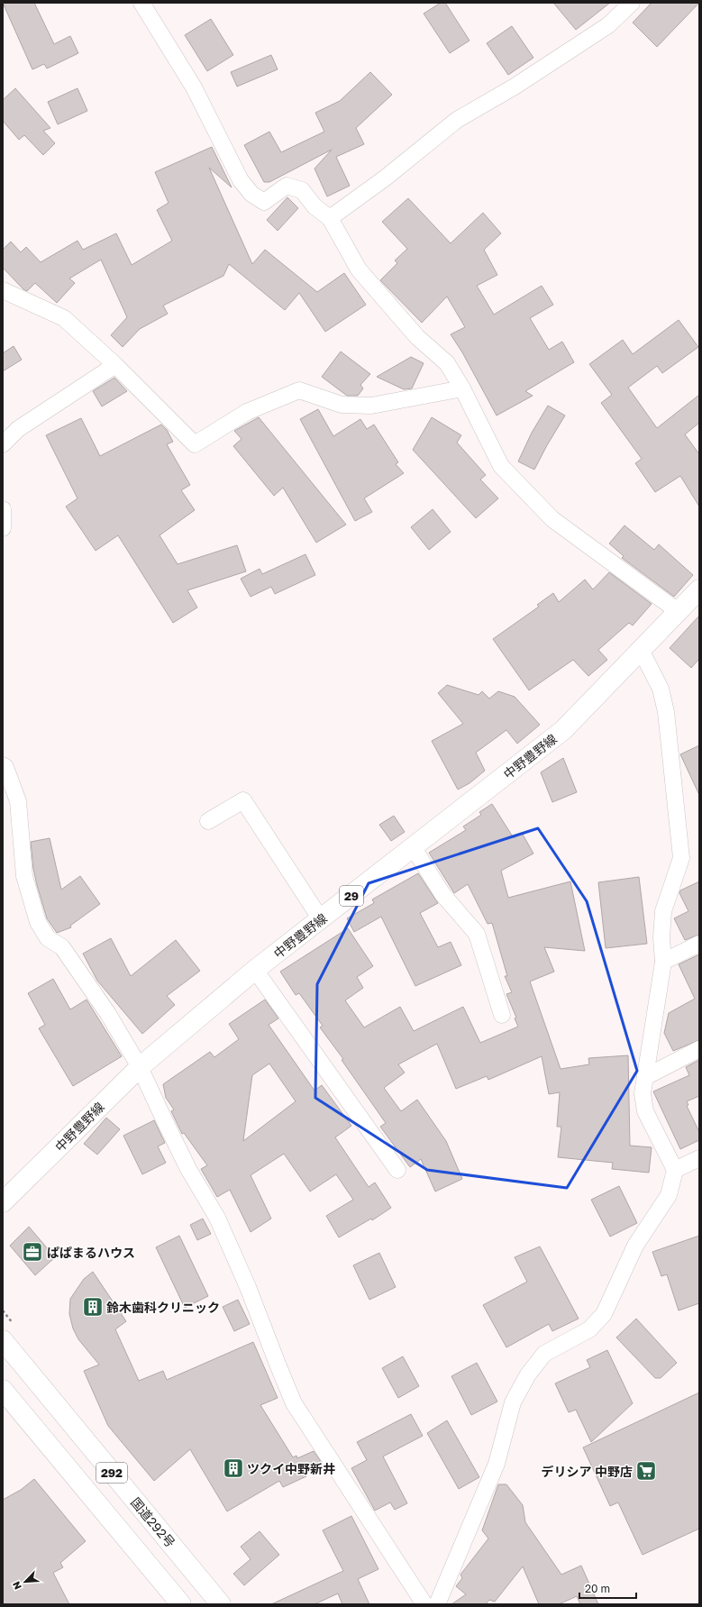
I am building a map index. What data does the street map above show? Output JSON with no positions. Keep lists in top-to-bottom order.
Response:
{
  "streets": {
    "main road": [
      "中野豊野線",
      "29",
      "292",
      "国道292号"
    ]
  },
  "places": {
    "office": ["ぱぱまるハウス"],
    "building": ["鈴木歯科クリニック", "ツクイ中野新井"],
    "supermarket": ["デリシア 中野店"]
  },
  "scale_bar": "20 m",
  "north": "bottom left"
}
